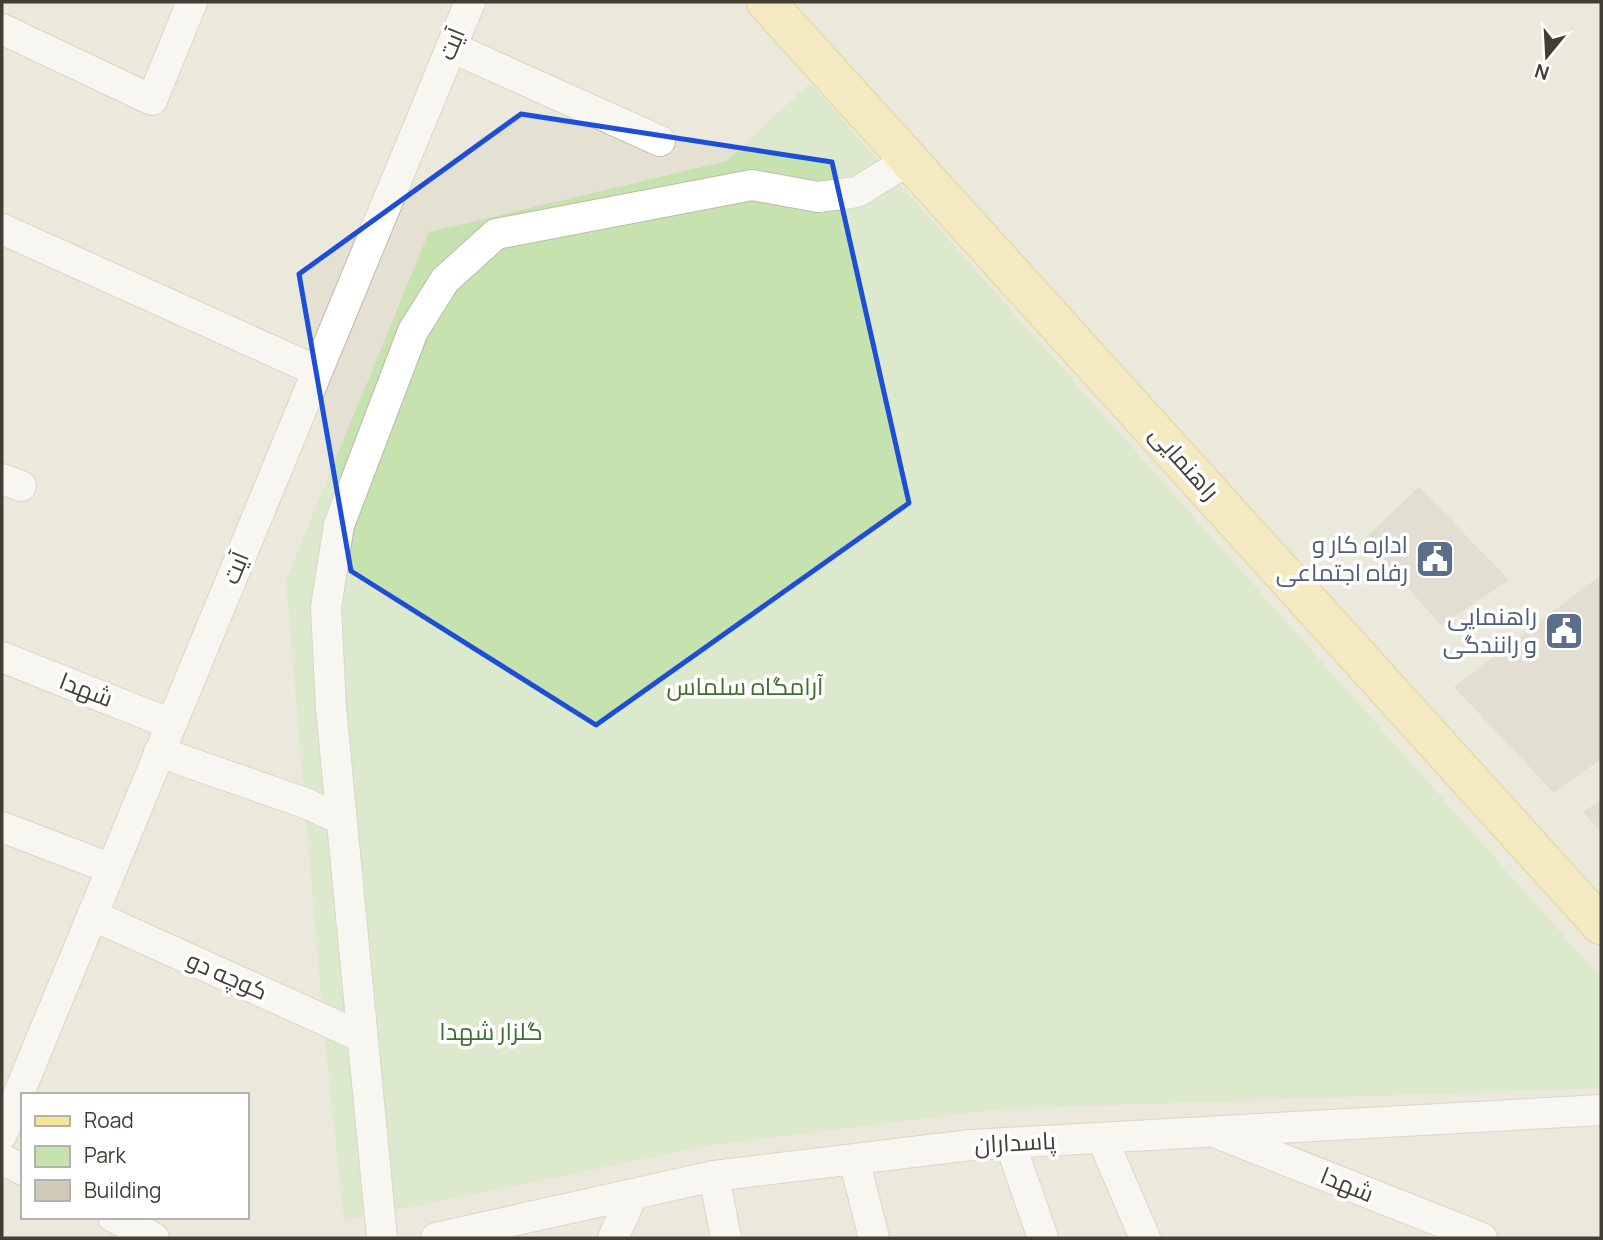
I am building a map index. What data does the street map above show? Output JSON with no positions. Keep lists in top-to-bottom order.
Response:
{
  "streets": {
    "main road": ["راهنمایی"],
    "street": [
      "آیت",
      "شهدا",
      "کوچه دو",
      "پاسداران"
    ]
  },
  "crossings": [
    ["آیت", "شهدا"],
    ["آیت", "کوچه دو"],
    ["شهدا", "پاسداران"]
  ],
  "parks": ["آرامگاه سلماس", "گلزار شهدا"],
  "places": {
    "public building": ["اداره کار و رفاه اجتماعی", "راهنمایی و رانندگی"]
  },
  "legend": ["Road", "Park", "Building"],
  "north": "bottom"
}
